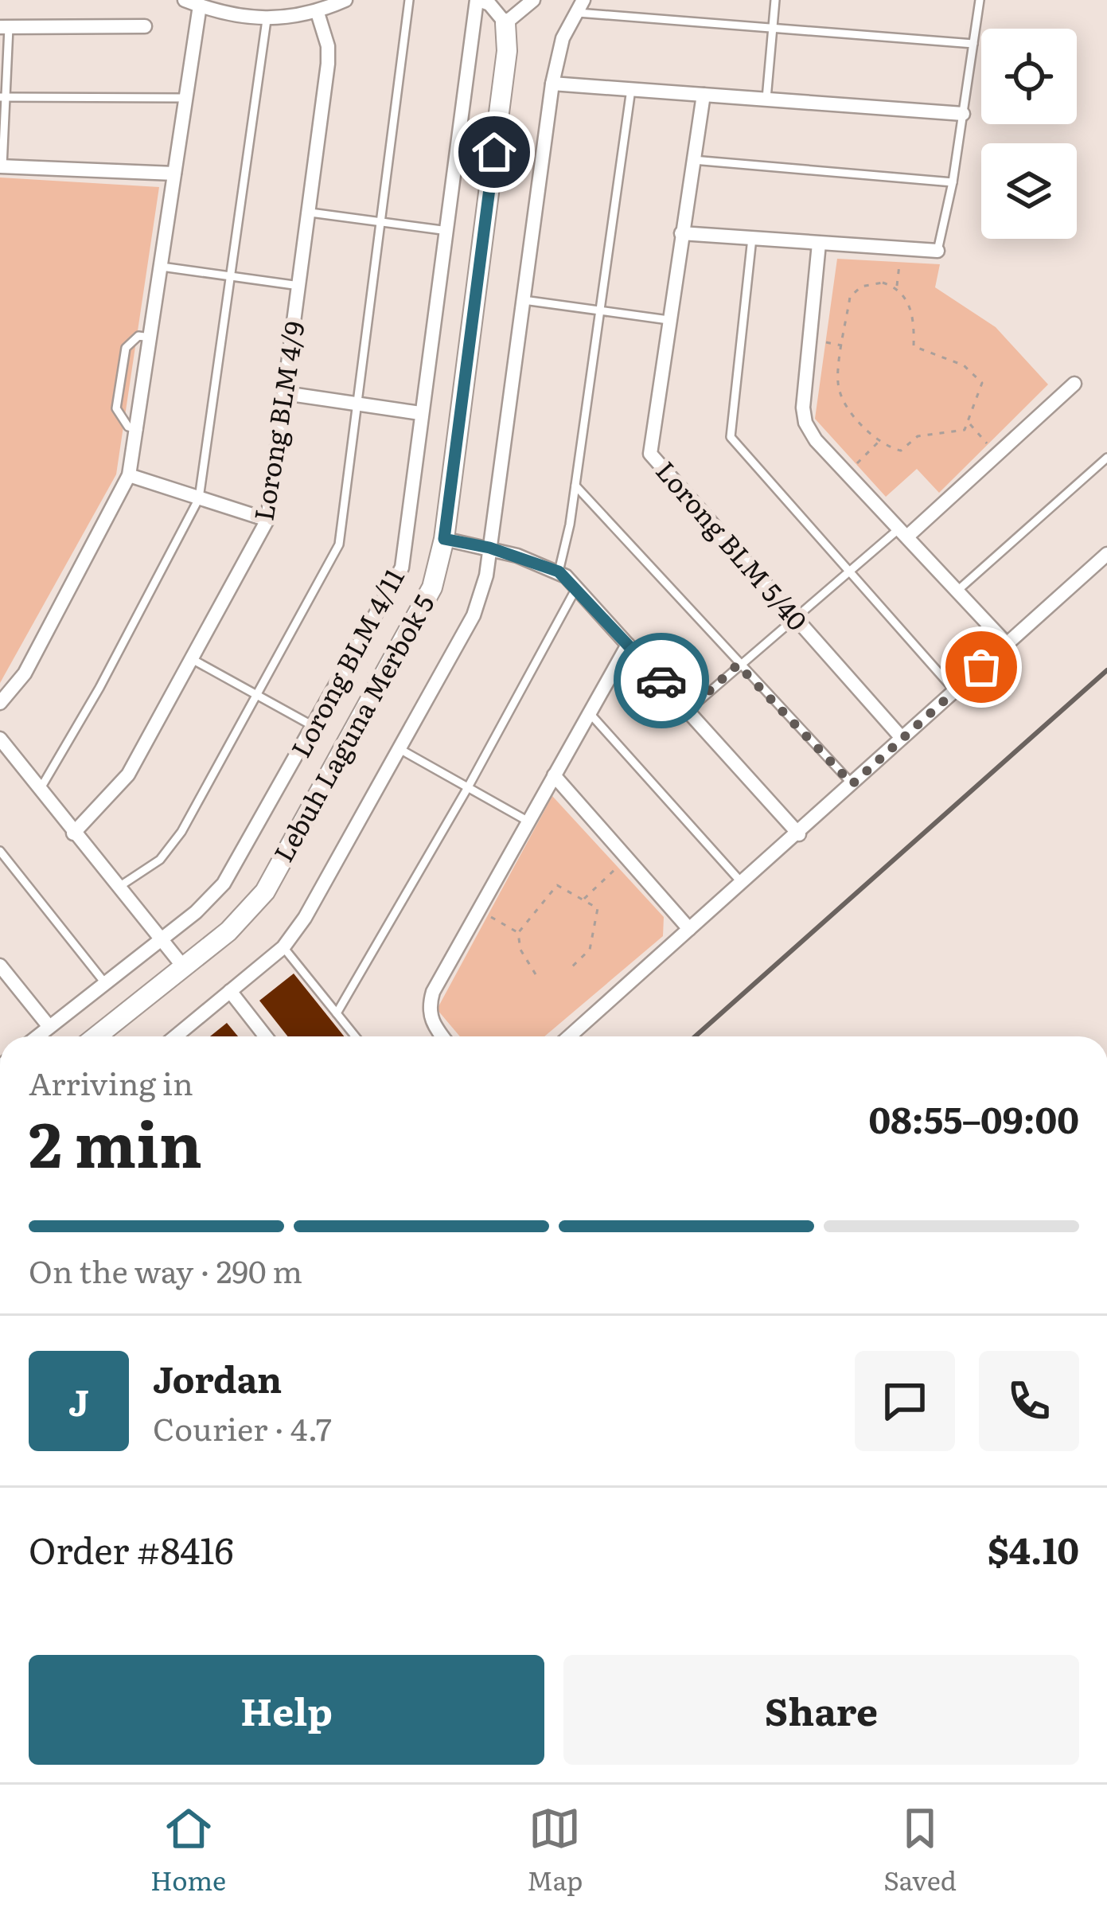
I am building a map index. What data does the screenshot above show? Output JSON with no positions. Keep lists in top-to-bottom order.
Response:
{
  "streets": {
    "street": [
      "Lorong BLM 4/9",
      "Lorong BLM 5/40",
      "Lorong BLM 4/11",
      "Lebuh Laguna Merbok 5"
    ]
  },
  "page": {
    "heading": ["2 min", "Arriving in", "08:55–09:00"],
    "panel": [
      "Jordan",
      "Courier · 4.7",
      "Order #8416",
      "$4.10"
    ],
    "bar": "On the way · 290 m",
    "round": "J",
    "buttons": ["Help", "Share"],
    "tabs": ["Home", "Map", "Saved"]
  }
}
